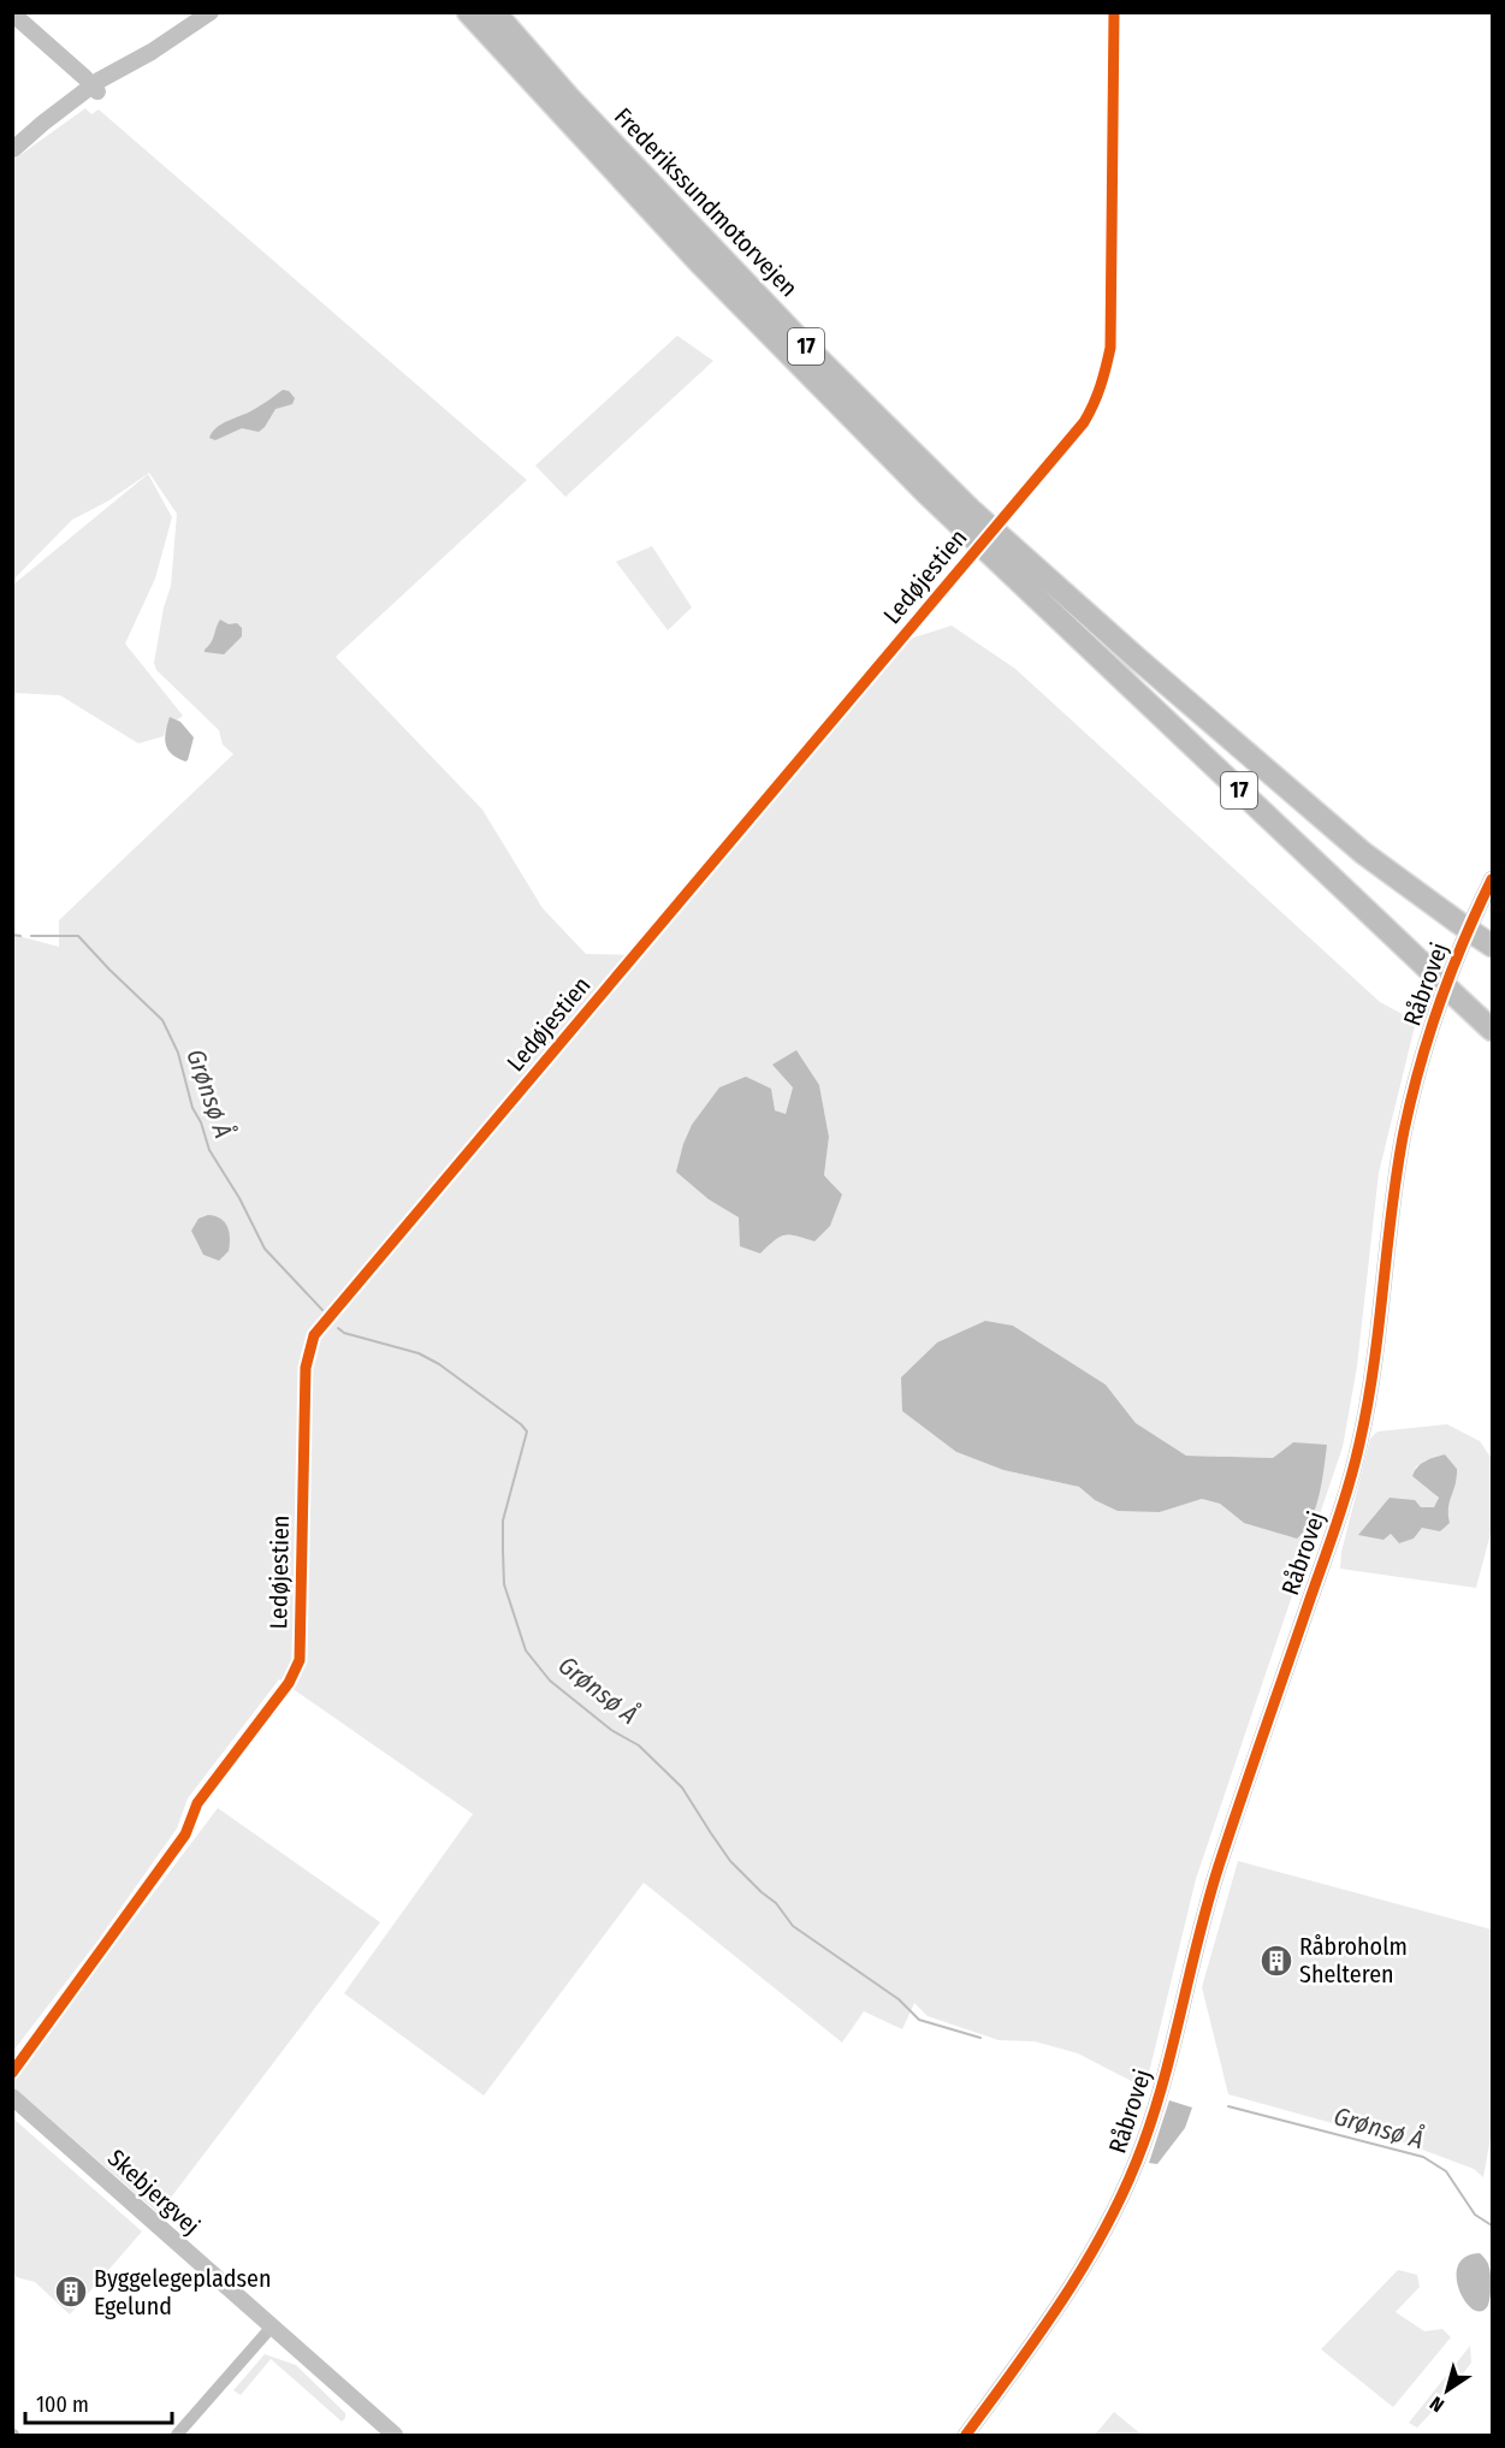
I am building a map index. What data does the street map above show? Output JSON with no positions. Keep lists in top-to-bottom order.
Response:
{
  "streets": {
    "highway": ["Frederikssundmotorvejen", "17"],
    "street": ["Råbrovej", "Skebjergvej"],
    "cycle path": ["Ledøjestien"]
  },
  "water": ["Grønsø Å"],
  "places": {
    "building": ["Råbroholm Shelteren", "Byggelegepladsen Egelund"]
  },
  "scale_bar": "100 m",
  "north": "bottom left"
}
